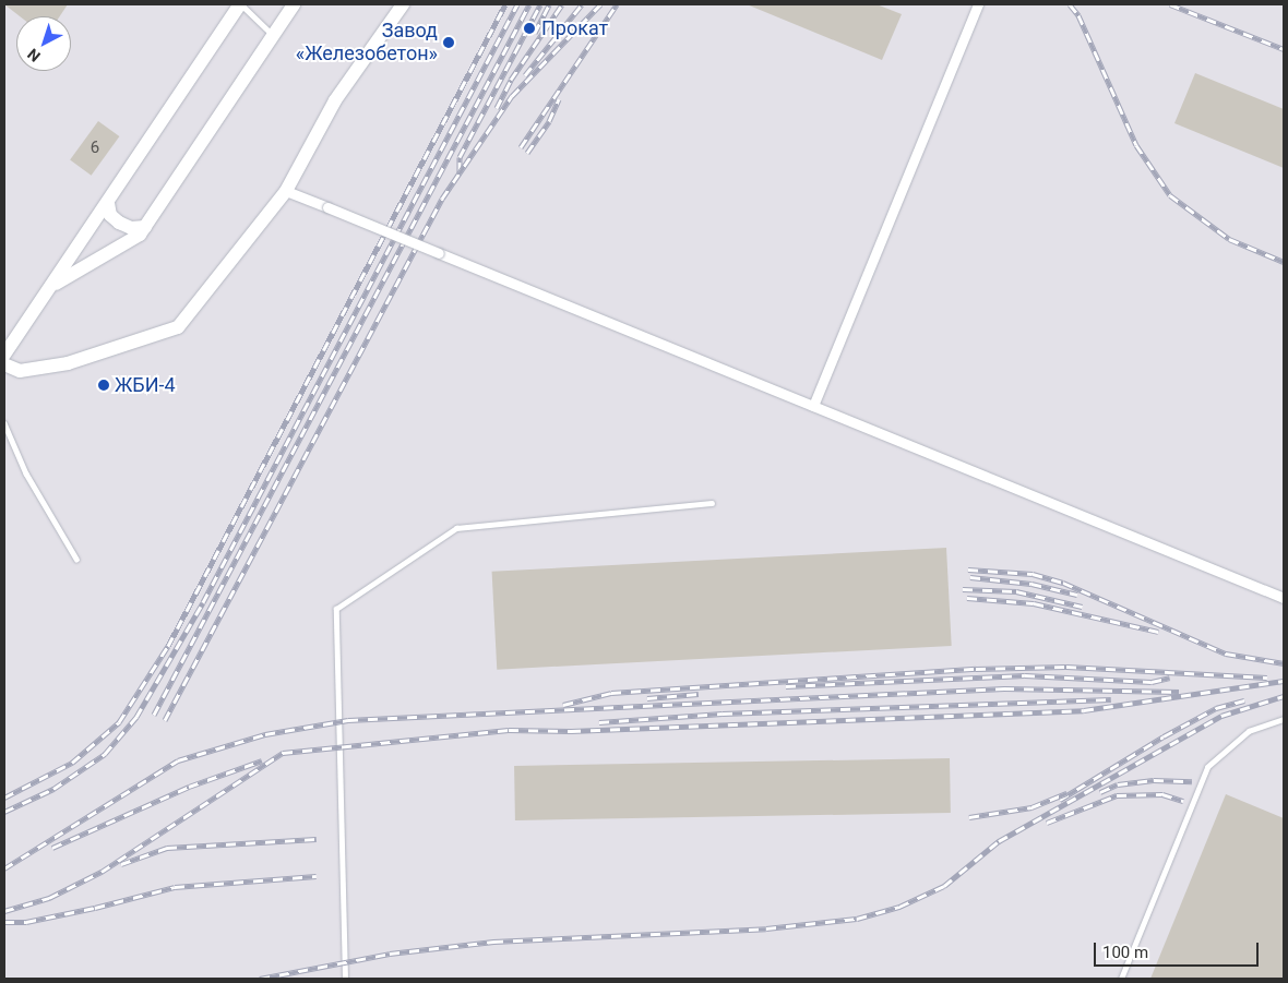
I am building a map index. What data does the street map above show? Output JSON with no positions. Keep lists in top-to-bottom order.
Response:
{
  "places": ["Прокат", "Завод «Железобетон»", "ЖБИ-4"],
  "house_numbers": ["6"],
  "scale_bar": "100 m",
  "north": "bottom left"
}
